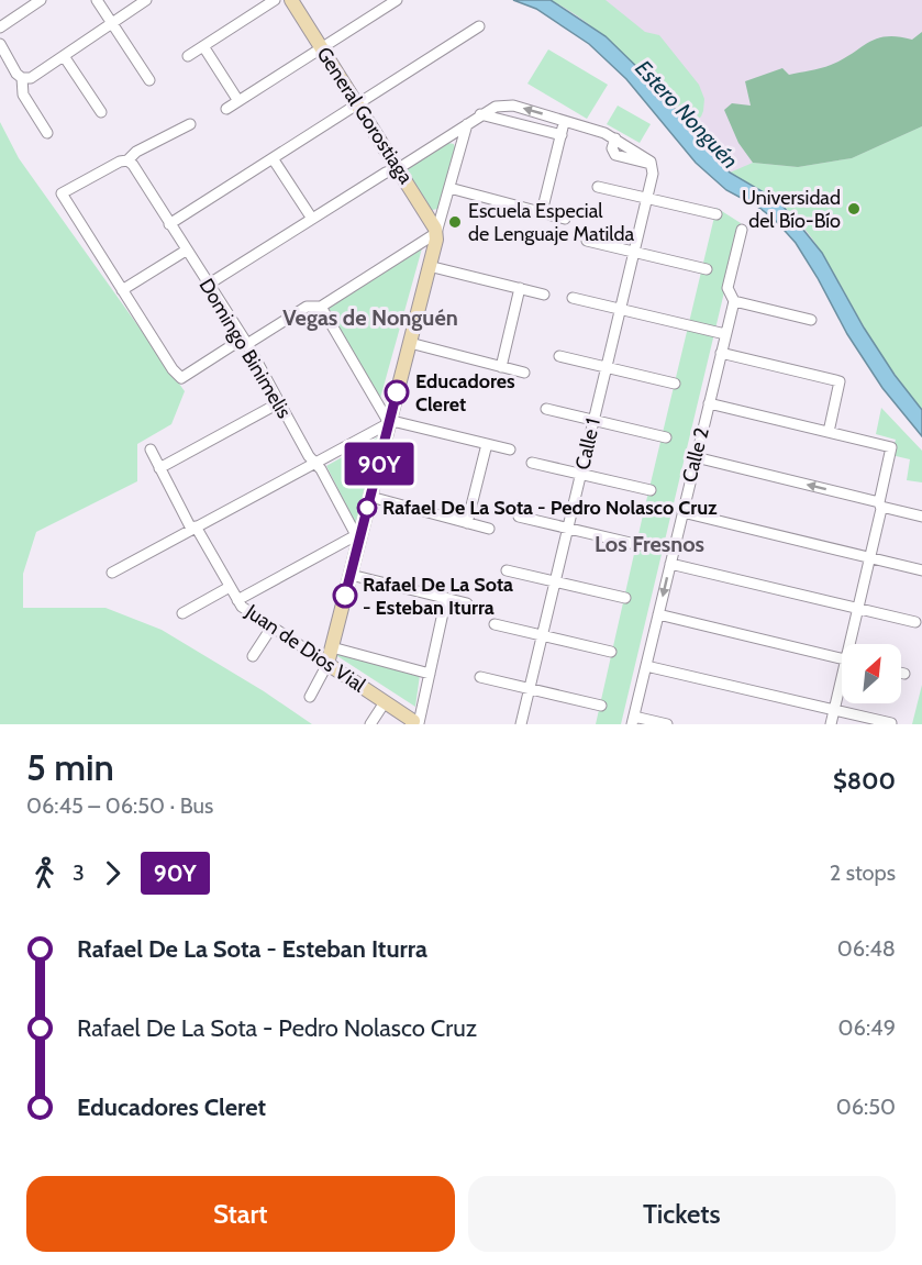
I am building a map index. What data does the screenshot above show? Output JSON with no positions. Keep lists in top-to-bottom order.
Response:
{
  "streets": {
    "street": [
      "General Gorostiaga",
      "Domingo Binimelis",
      "Calle 1",
      "Calle 2",
      "Juan de Dios Vial"
    ]
  },
  "crossings": [
    ["General Gorostiaga", "Calle 1"],
    ["Domingo Binimelis", "Calle 1"]
  ],
  "districts": ["Vegas de Nonguén", "Los Fresnos"],
  "water": ["Estero Nonguén"],
  "places": [
    "Universidad del Bío-Bío",
    "Escuela Especial de Lenguaje Matilda",
    "Educadores Cleret",
    "Rafael De La Sota - Pedro Nolasco Cruz",
    "Rafael De La Sota - Esteban Iturra"
  ],
  "lines": ["bus line 90Y"],
  "north": "top right",
  "page": {
    "on_map": "90Y",
    "heading": ["5 min", "06:45 – 06:50 · Bus", "$800"],
    "legs": ["3", "90Y", "2 stops"],
    "list": [
      {
        "name": "Rafael De La Sota - Esteban Iturra",
        "value": "06:48"
      },
      {
        "name": "Rafael De La Sota - Pedro Nolasco Cruz",
        "value": "06:49"
      },
      {
        "name": "Educadores Cleret",
        "value": "06:50"
      }
    ],
    "buttons": ["Start", "Tickets"]
  }
}
